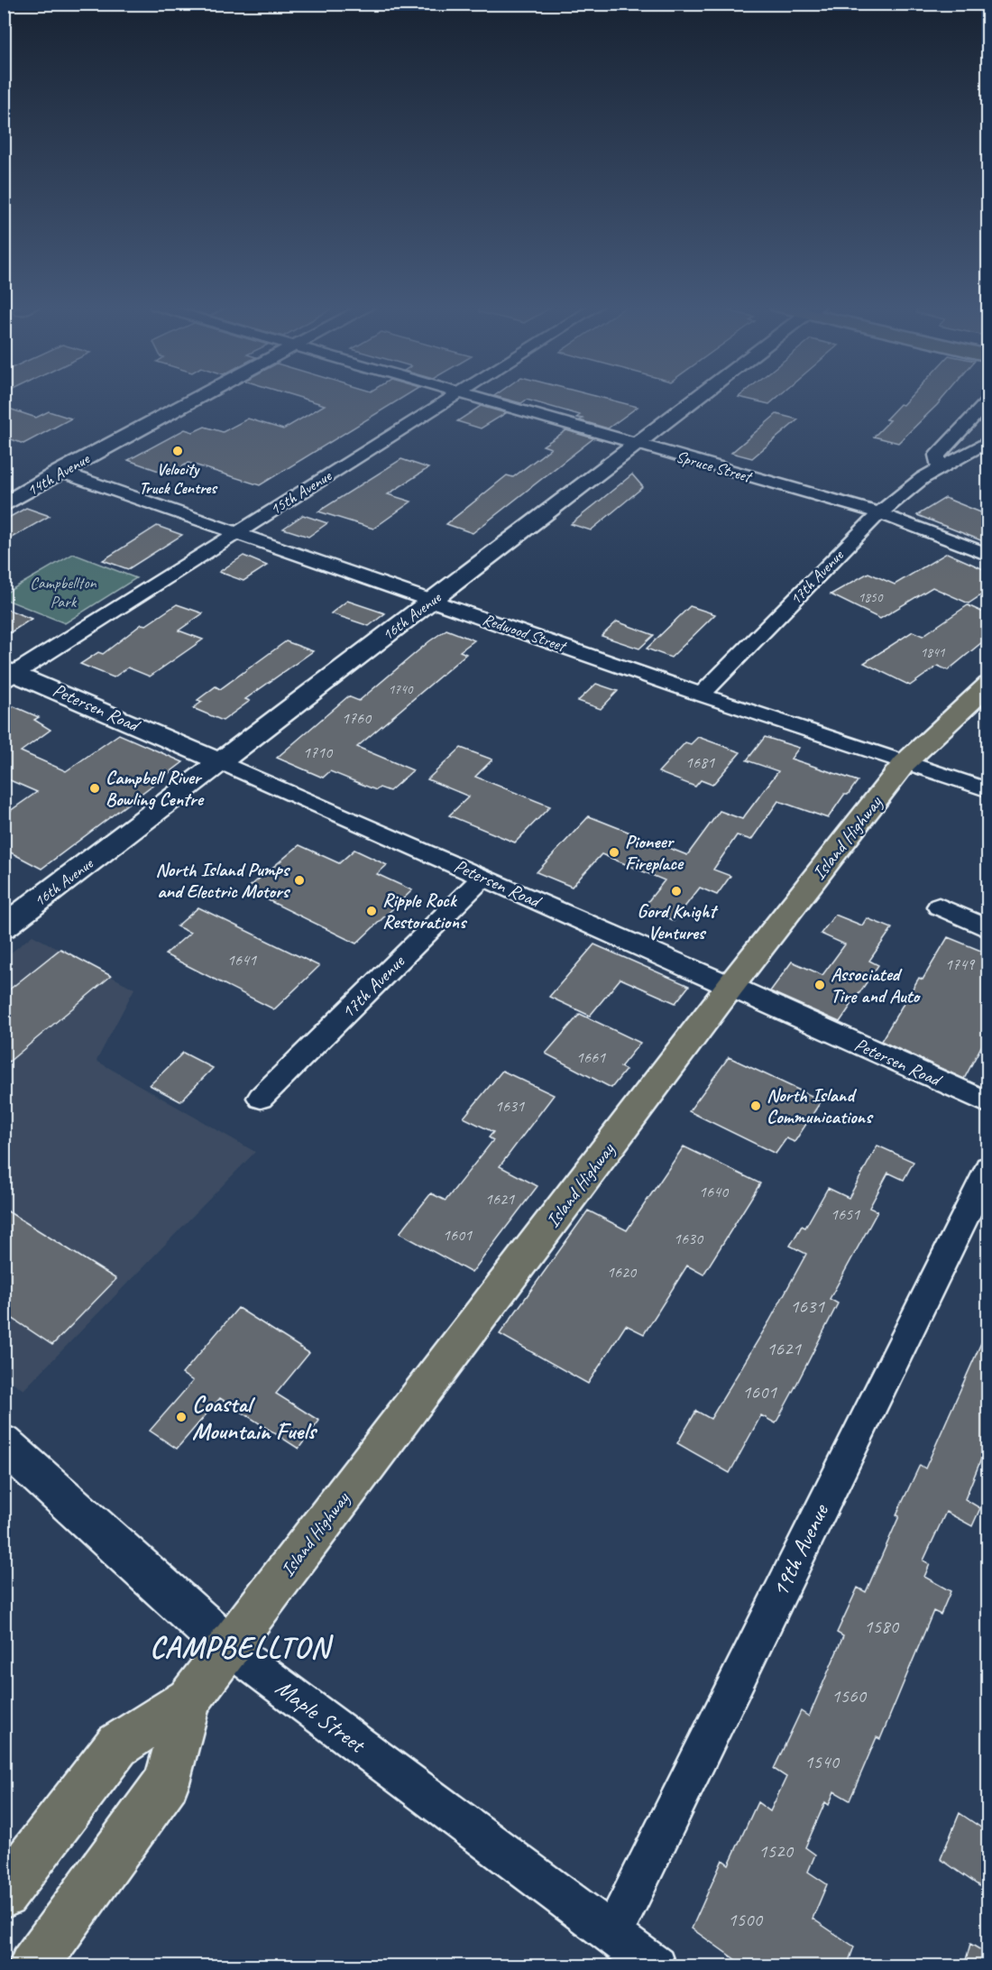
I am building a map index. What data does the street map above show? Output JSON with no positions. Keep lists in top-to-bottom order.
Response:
{
  "streets": {
    "main road": ["Island Highway"],
    "street": [
      "Spruce Street",
      "14th Avenue",
      "15th Avenue",
      "17th Avenue",
      "16th Avenue",
      "Redwood Street",
      "Petersen Road",
      "19th Avenue",
      "Maple Street"
    ]
  },
  "crossings": [
    ["Spruce Street", "17th Avenue"],
    ["Spruce Street", "16th Avenue"],
    ["14th Avenue", "Redwood Street"],
    ["15th Avenue", "Redwood Street"],
    ["15th Avenue", "Petersen Road"],
    ["17th Avenue", "Redwood Street"],
    ["17th Avenue", "Petersen Road"],
    ["16th Avenue", "Redwood Street"],
    ["16th Avenue", "Petersen Road"],
    ["Redwood Street", "Island Highway"],
    ["Petersen Road", "Island Highway"],
    ["Island Highway", "Maple Street"],
    ["19th Avenue", "Maple Street"]
  ],
  "districts": ["CAMPBELLTON"],
  "parks": ["Campbellton Park"],
  "places": [
    "Velocity Truck Centres",
    "Campbell River Bowling Centre",
    "Pioneer Fireplace",
    "North Island Pumps and Electric Motors",
    "Gord Knight Ventures",
    "Ripple Rock Restorations",
    "Associated Tire and Auto",
    "North Island Communications",
    "Coastal Mountain Fuels"
  ],
  "house_numbers": [
    "1850",
    "1841",
    "1740",
    "1760",
    "1710",
    "1681",
    "1641",
    "1749",
    "1661",
    "1631",
    "1640",
    "1621",
    "1651",
    "1601",
    "1630",
    "1620",
    "1631",
    "1621",
    "1601",
    "1580",
    "1560",
    "1540",
    "1520",
    "1500"
  ]
}
